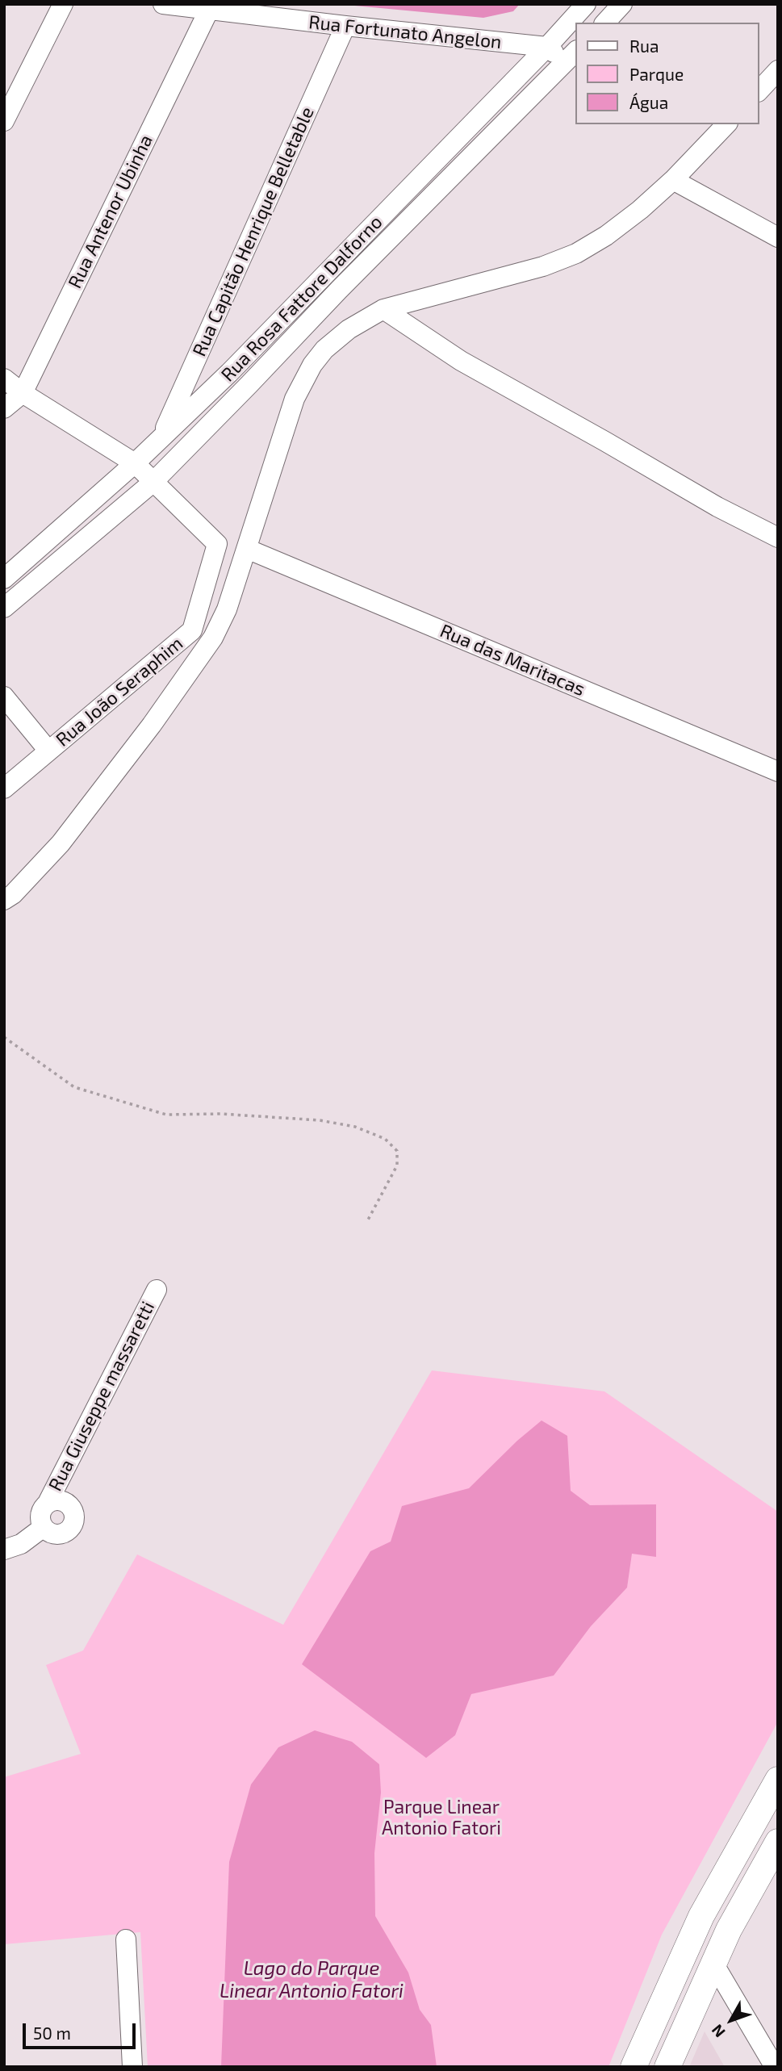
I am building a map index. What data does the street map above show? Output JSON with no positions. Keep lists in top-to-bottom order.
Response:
{
  "streets": {
    "street": [
      "Rua Fortunato Angelon",
      "Rua Antenor Ubinha",
      "Rua Capitão Henrique Belletable",
      "Rua Rosa Fattore Dalforno",
      "Rua das Maritacas",
      "Rua João Seraphim",
      "Rua Giuseppe massaretti"
    ]
  },
  "crossings": [
    ["Rua Fortunato Angelon", "Rua Antenor Ubinha"],
    ["Rua Fortunato Angelon", "Rua Capitão Henrique Belletable"],
    ["Rua Fortunato Angelon", "Rua Rosa Fattore Dalforno"],
    ["Rua Capitão Henrique Belletable", "Rua Rosa Fattore Dalforno"],
    ["Rua Rosa Fattore Dalforno", "Rua João Seraphim"]
  ],
  "water": ["Lago do Parque Linear Antonio Fatori"],
  "parks": ["Parque Linear Antonio Fatori"],
  "legend": ["Rua", "Parque", "Água"],
  "scale_bar": "50 m",
  "north": "bottom left"
}
